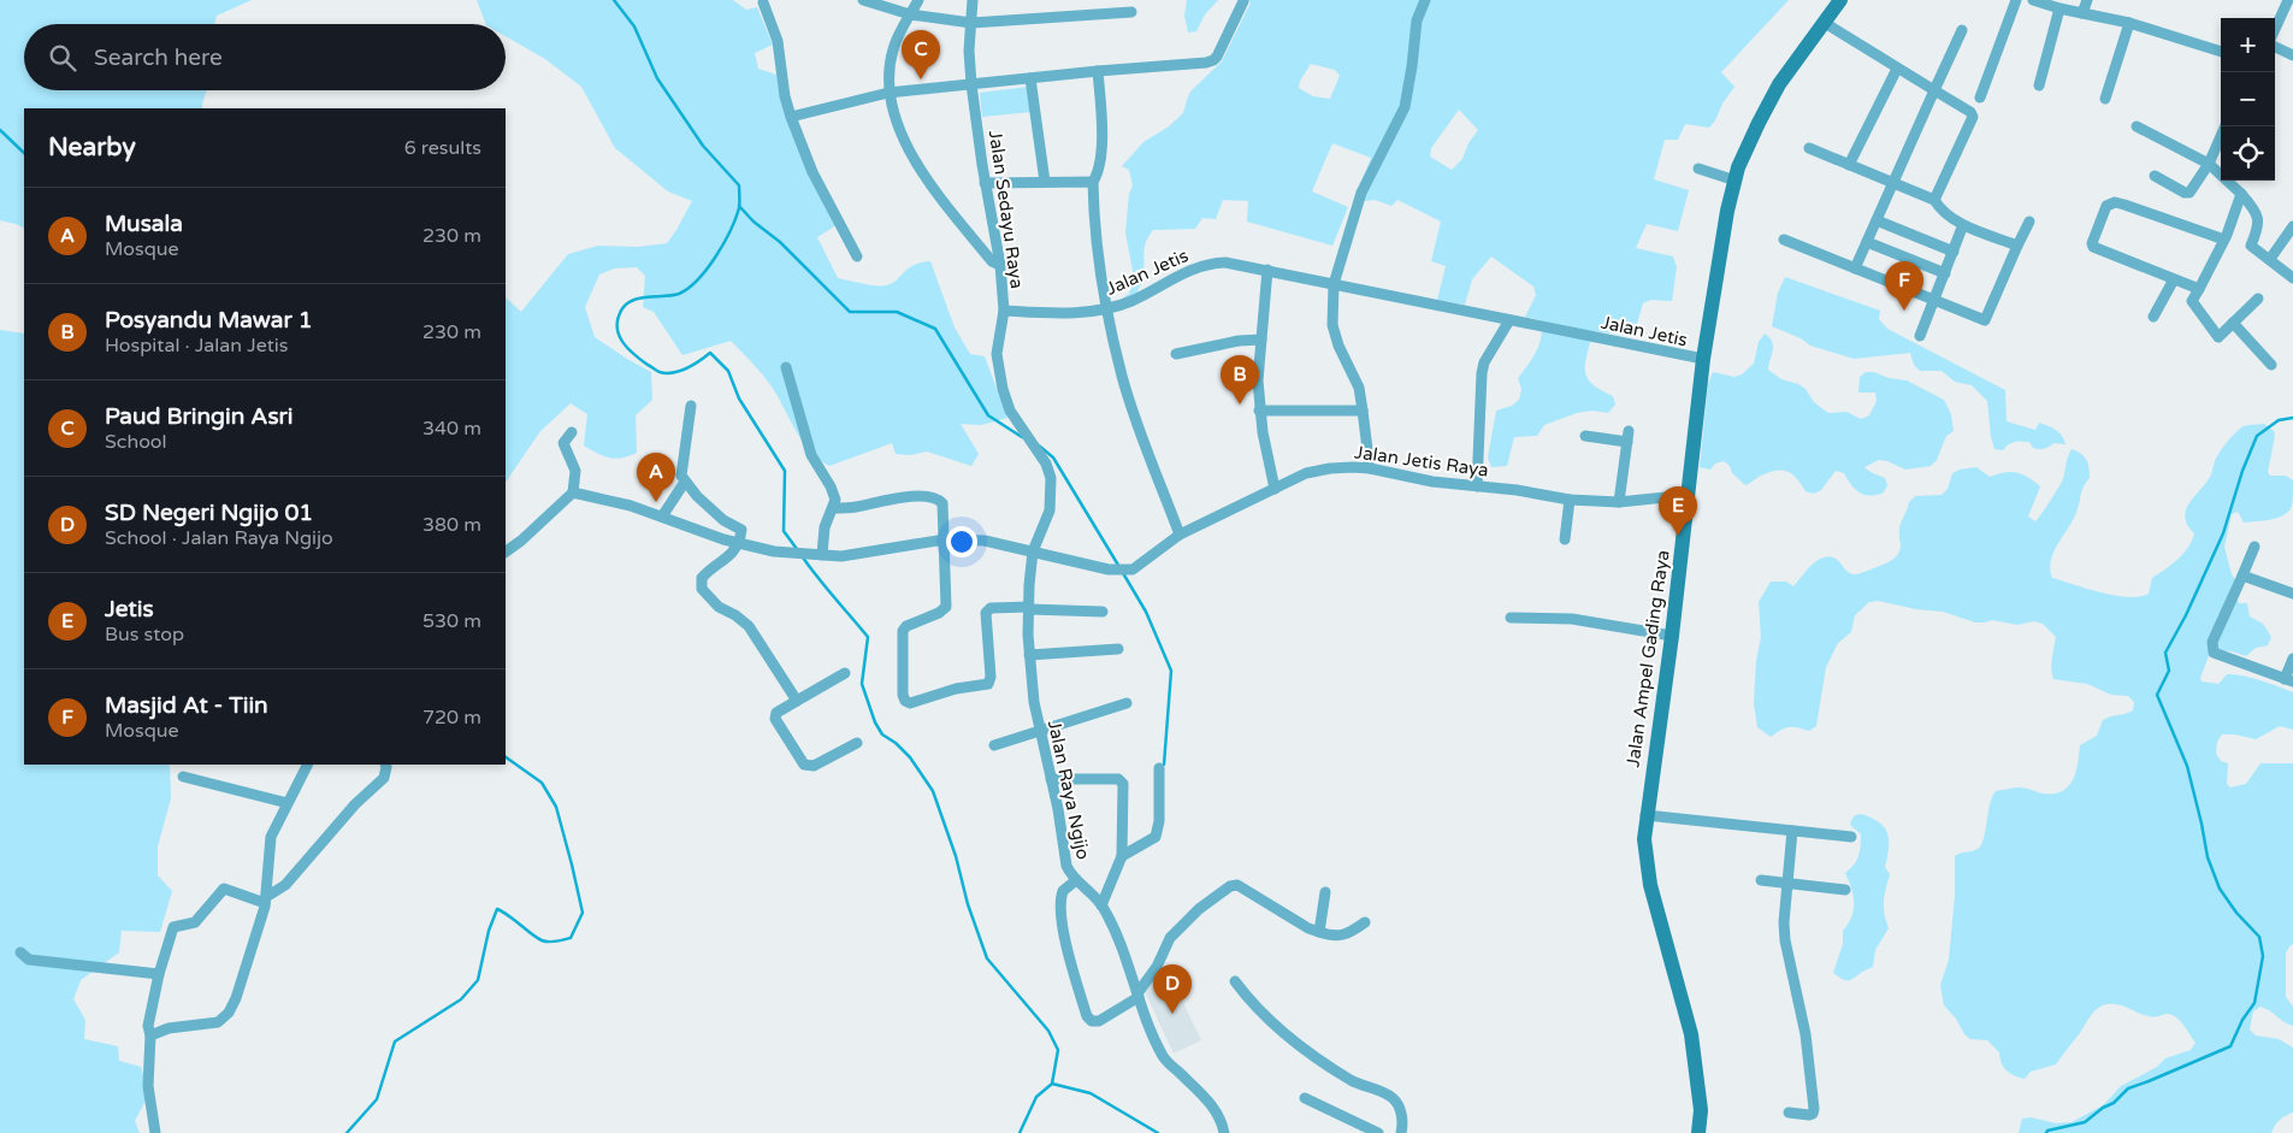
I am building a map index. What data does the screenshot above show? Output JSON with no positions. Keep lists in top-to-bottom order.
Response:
{
  "streets": {
    "main road": ["Jalan Ampel Gading Raya"],
    "street": [
      "Jalan Sedayu Raya",
      "Jalan Jetis",
      "Jalan Jetis Raya",
      "Jalan Raya Ngijo"
    ]
  },
  "crossings": [
    ["Jalan Sedayu Raya", "Jalan Jetis"],
    ["Jalan Sedayu Raya", "Jalan Jetis Raya"],
    ["Jalan Sedayu Raya", "Jalan Raya Ngijo"],
    ["Jalan Jetis", "Jalan Ampel Gading Raya"],
    ["Jalan Jetis Raya", "Jalan Ampel Gading Raya"],
    ["Jalan Jetis Raya", "Jalan Raya Ngijo"]
  ],
  "page": {
    "map_buttons": ["+", "−"],
    "search": "Search here",
    "pins": [
      "C",
      "F",
      "B",
      "A",
      "E",
      "D"
    ],
    "heading": ["Nearby", "6 results"],
    "list": [
      {
        "mark": "A",
        "name": "Musala",
        "note": "Mosque",
        "value": "230 m"
      },
      {
        "mark": "B",
        "name": "Posyandu Mawar 1",
        "note": "Hospital · Jalan Jetis",
        "value": "230 m"
      },
      {
        "mark": "C",
        "name": "Paud Bringin Asri",
        "note": "School",
        "value": "340 m"
      },
      {
        "mark": "D",
        "name": "SD Negeri Ngijo 01",
        "note": "School · Jalan Raya Ngijo",
        "value": "380 m"
      },
      {
        "mark": "E",
        "name": "Jetis",
        "note": "Bus stop",
        "value": "530 m"
      },
      {
        "mark": "F",
        "name": "Masjid At - Tiin",
        "note": "Mosque",
        "value": "720 m"
      }
    ]
  }
}
